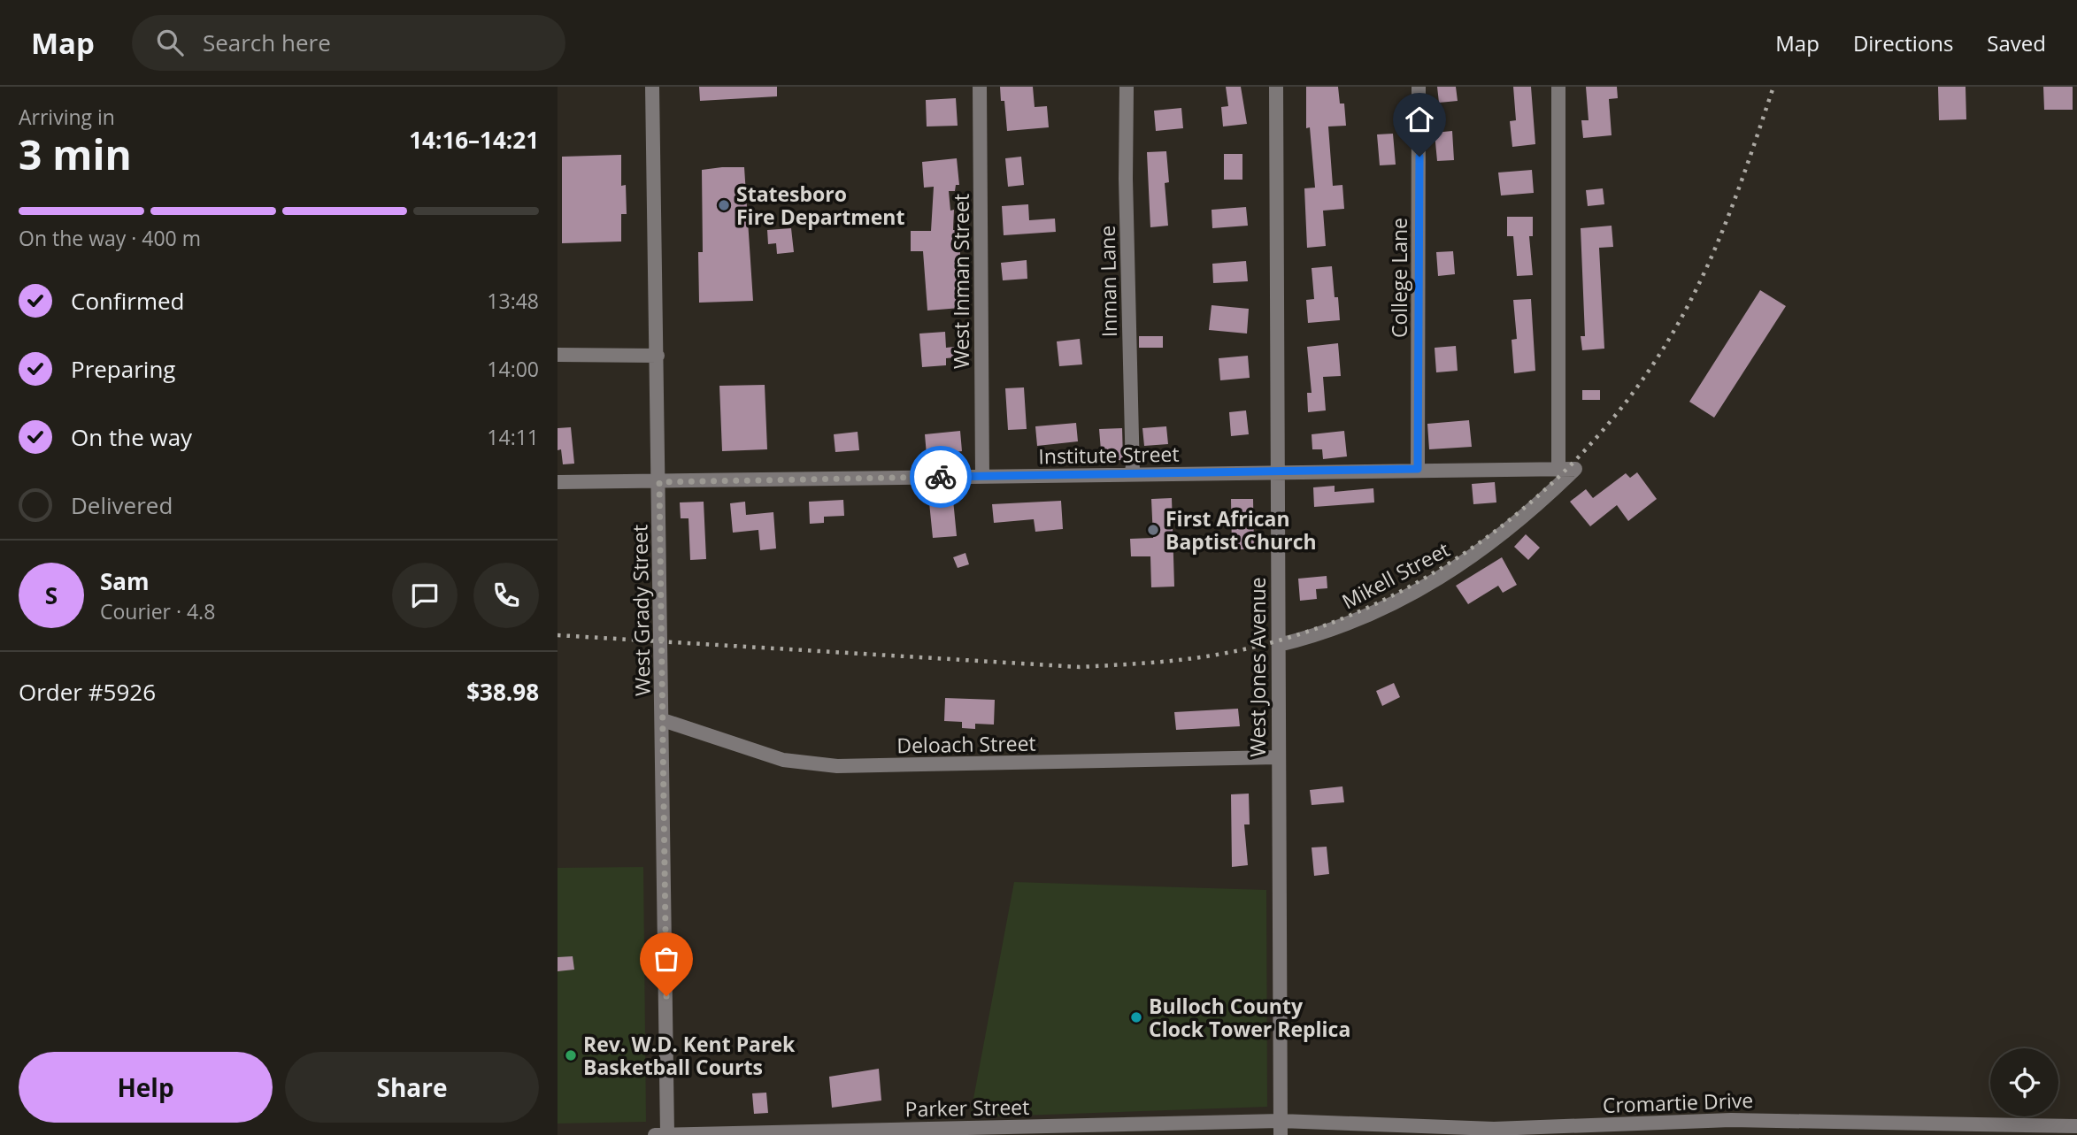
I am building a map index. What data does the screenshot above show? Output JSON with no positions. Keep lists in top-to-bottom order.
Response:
{
  "streets": {
    "street": [
      "College Lane",
      "West Inman Street",
      "Inman Lane",
      "Institute Street",
      "Mikell Street",
      "West Grady Street",
      "West Jones Avenue",
      "Deloach Street",
      "Cromartie Drive",
      "Parker Street"
    ]
  },
  "crossings": [
    ["College Lane", "Institute Street"],
    ["West Inman Street", "Institute Street"],
    ["Inman Lane", "Institute Street"],
    ["Institute Street", "Mikell Street"],
    ["Institute Street", "West Grady Street"],
    ["Institute Street", "West Jones Avenue"],
    ["Mikell Street", "West Jones Avenue"],
    ["West Grady Street", "Deloach Street"],
    ["West Grady Street", "Parker Street"],
    ["West Jones Avenue", "Deloach Street"],
    ["West Jones Avenue", "Cromartie Drive"],
    ["West Jones Avenue", "Parker Street"],
    ["Cromartie Drive", "Parker Street"]
  ],
  "places": [
    "Statesboro Fire Department",
    "First African Baptist Church",
    "Bulloch County Clock Tower Replica",
    "Rev. W.D. Kent Parek Basketball Courts"
  ],
  "page": {
    "header": "Map",
    "search": "Search here",
    "nav": ["Map", "Directions", "Saved"],
    "heading": ["3 min", "Arriving in", "14:16–14:21"],
    "panel": [
      "Sam",
      "Courier · 4.8",
      "Order #5926",
      "$38.98"
    ],
    "bar": "On the way · 400 m",
    "list": [
      ["Confirmed", "13:48"],
      ["Preparing", "14:00"],
      ["On the way", "14:11"],
      "Delivered"
    ],
    "round": "S",
    "buttons": ["Help", "Share"]
  }
}
